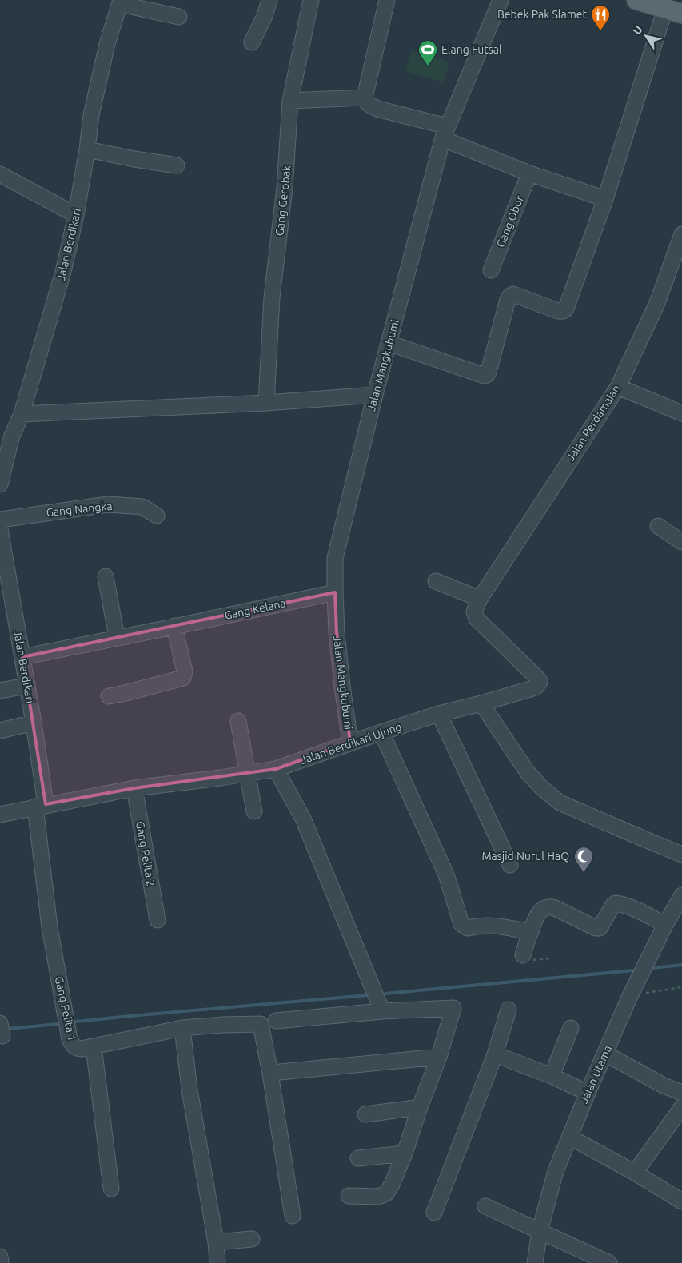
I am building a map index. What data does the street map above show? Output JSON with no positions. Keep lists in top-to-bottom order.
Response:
{
  "streets": {
    "street": [
      "Gang Gerobak",
      "Gang Obor",
      "Jalan Berdikari",
      "Jalan Mangkubumi",
      "Jalan Perdamaian",
      "Gang Nangka",
      "Gang Kelana",
      "Jalan Berdikari Ujung",
      "Gang Pelita 2",
      "Gang Pelita 1",
      "Jalan Utama"
    ]
  },
  "crossings": [
    ["Jalan Berdikari", "Gang Kelana"],
    ["Jalan Berdikari", "Jalan Berdikari Ujung"],
    ["Jalan Berdikari", "Gang Pelita 1"],
    ["Jalan Mangkubumi", "Gang Kelana"],
    ["Jalan Mangkubumi", "Jalan Berdikari Ujung"],
    ["Jalan Perdamaian", "Jalan Berdikari Ujung"],
    ["Jalan Berdikari Ujung", "Gang Pelita 2"],
    ["Jalan Berdikari Ujung", "Gang Pelita 1"]
  ],
  "places": {
    "restaurant": ["Bebek Pak Slamet"],
    "sports": ["Elang Futsal"],
    "mosque": ["Masjid Nurul HaQ"]
  },
  "north": "top left"
}
